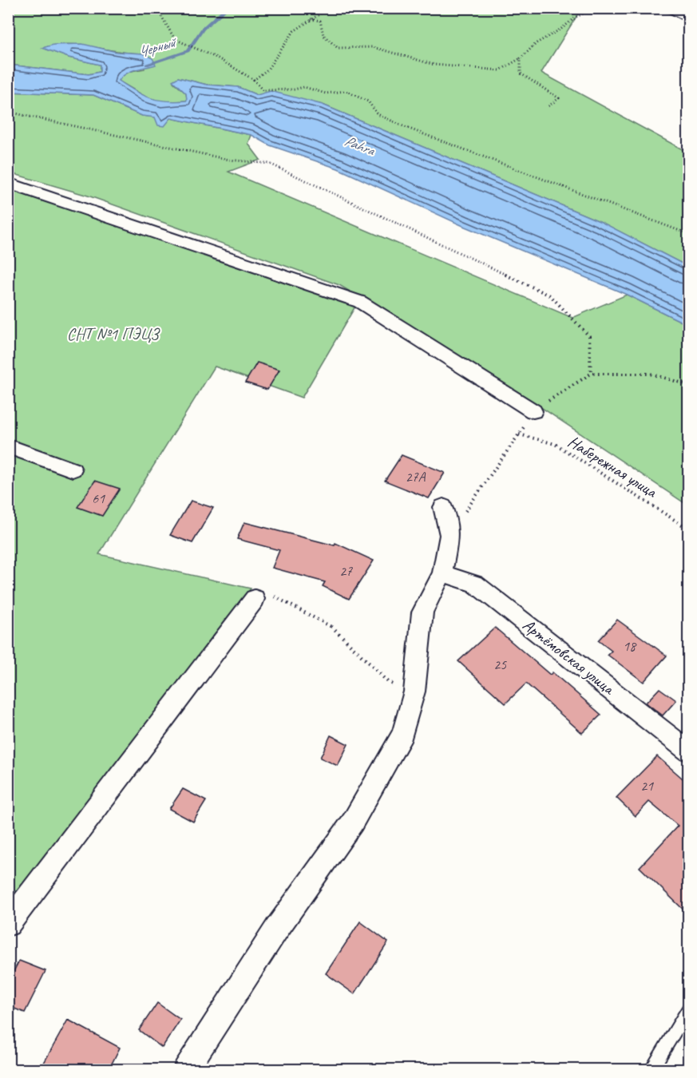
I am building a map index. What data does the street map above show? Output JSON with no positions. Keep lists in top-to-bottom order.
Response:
{
  "streets": {
    "street": ["Артёмовская улица"],
    "path": ["Набережная улица"]
  },
  "water": ["Черный", "Pahra"],
  "parks": ["СНТ №1 ПЭЦЗ"],
  "house_numbers": [
    "27А",
    "61",
    "27",
    "18",
    "25",
    "21"
  ]
}
